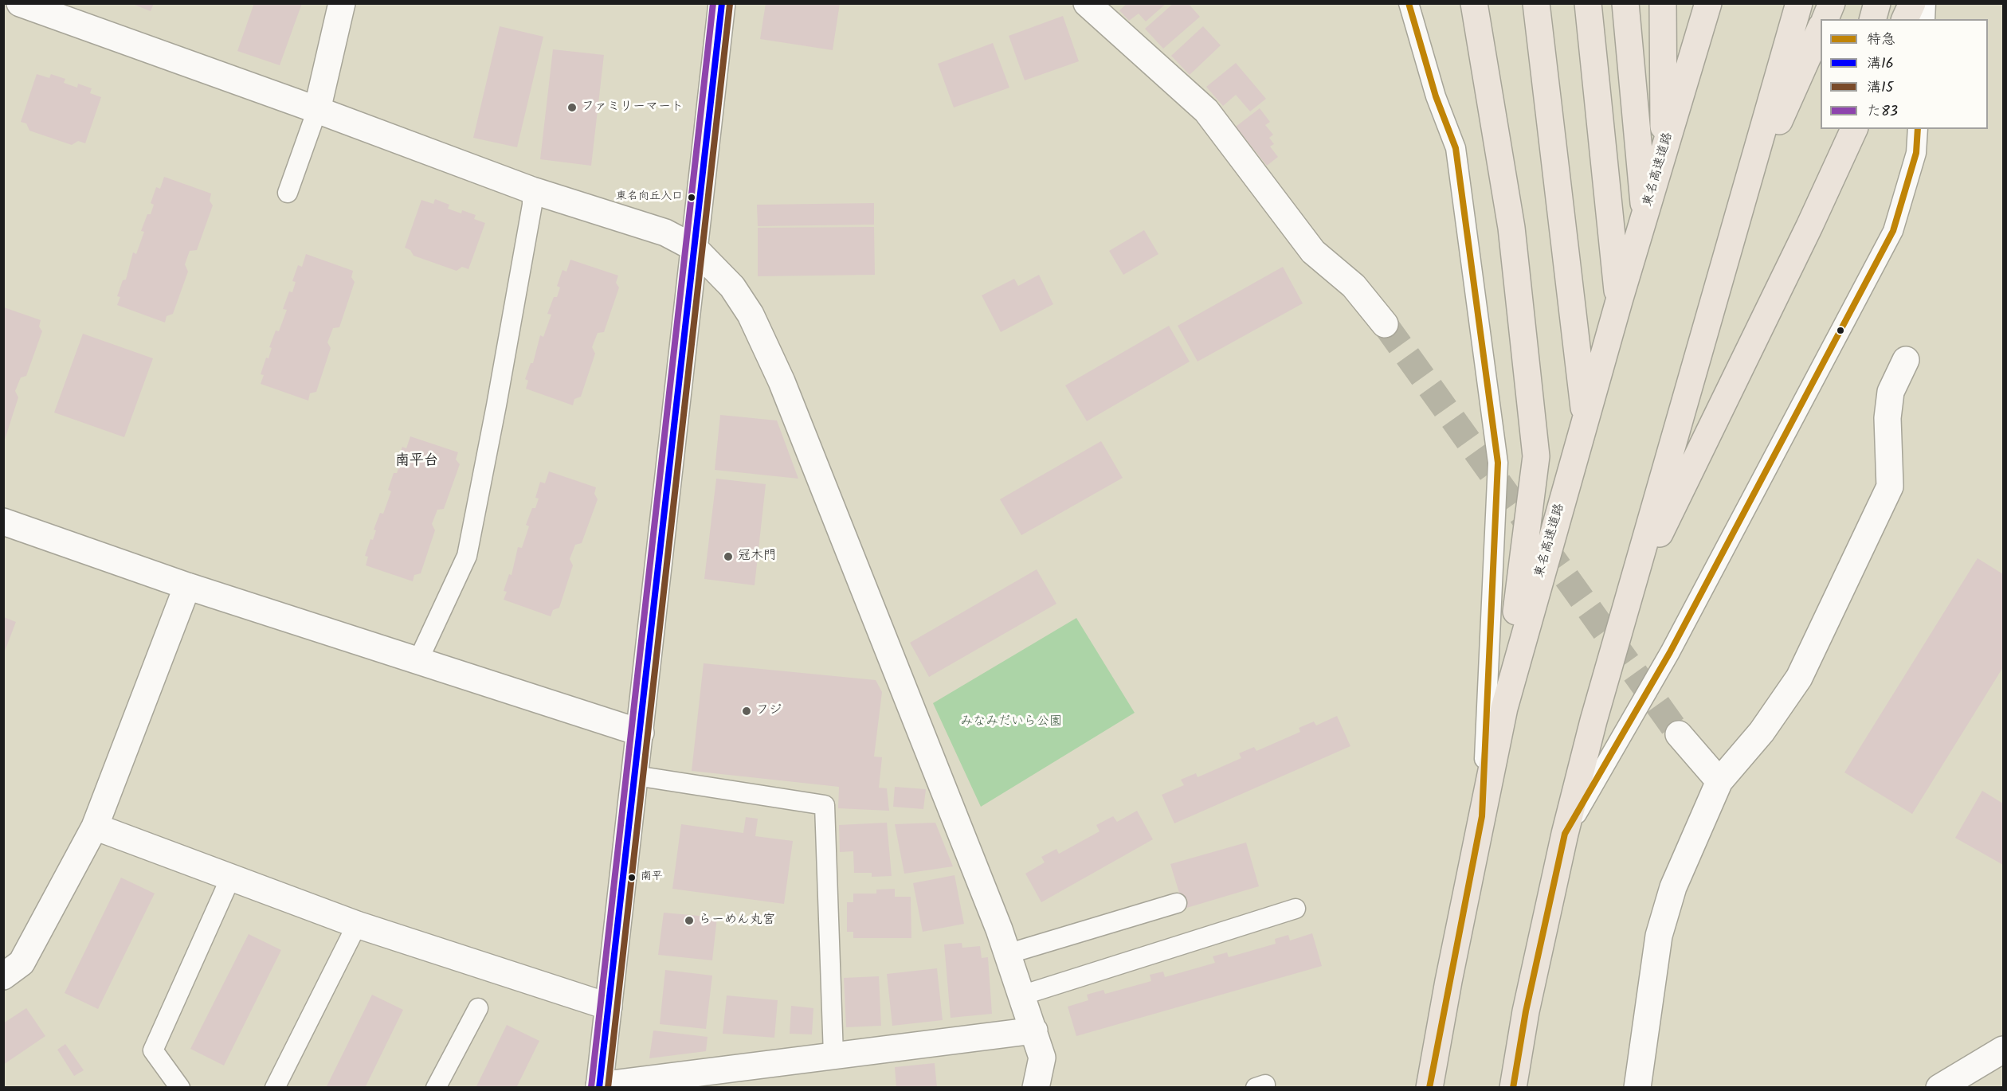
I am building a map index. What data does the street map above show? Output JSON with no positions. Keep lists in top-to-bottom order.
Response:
{
  "streets": {
    "highway": ["東名高速道路"]
  },
  "districts": ["南平台"],
  "parks": ["みなみだいら公園"],
  "places": [
    "ファミリーマート",
    "東名向丘入口",
    "冠木門",
    "フジ",
    "南平",
    "らーめん丸宮"
  ],
  "lines": [
    "transit line 特急",
    "transit line 溝16",
    "transit line た83",
    "transit line 溝15"
  ],
  "legend": [
    "特急",
    "溝16",
    "溝15",
    "た83"
  ]
}
